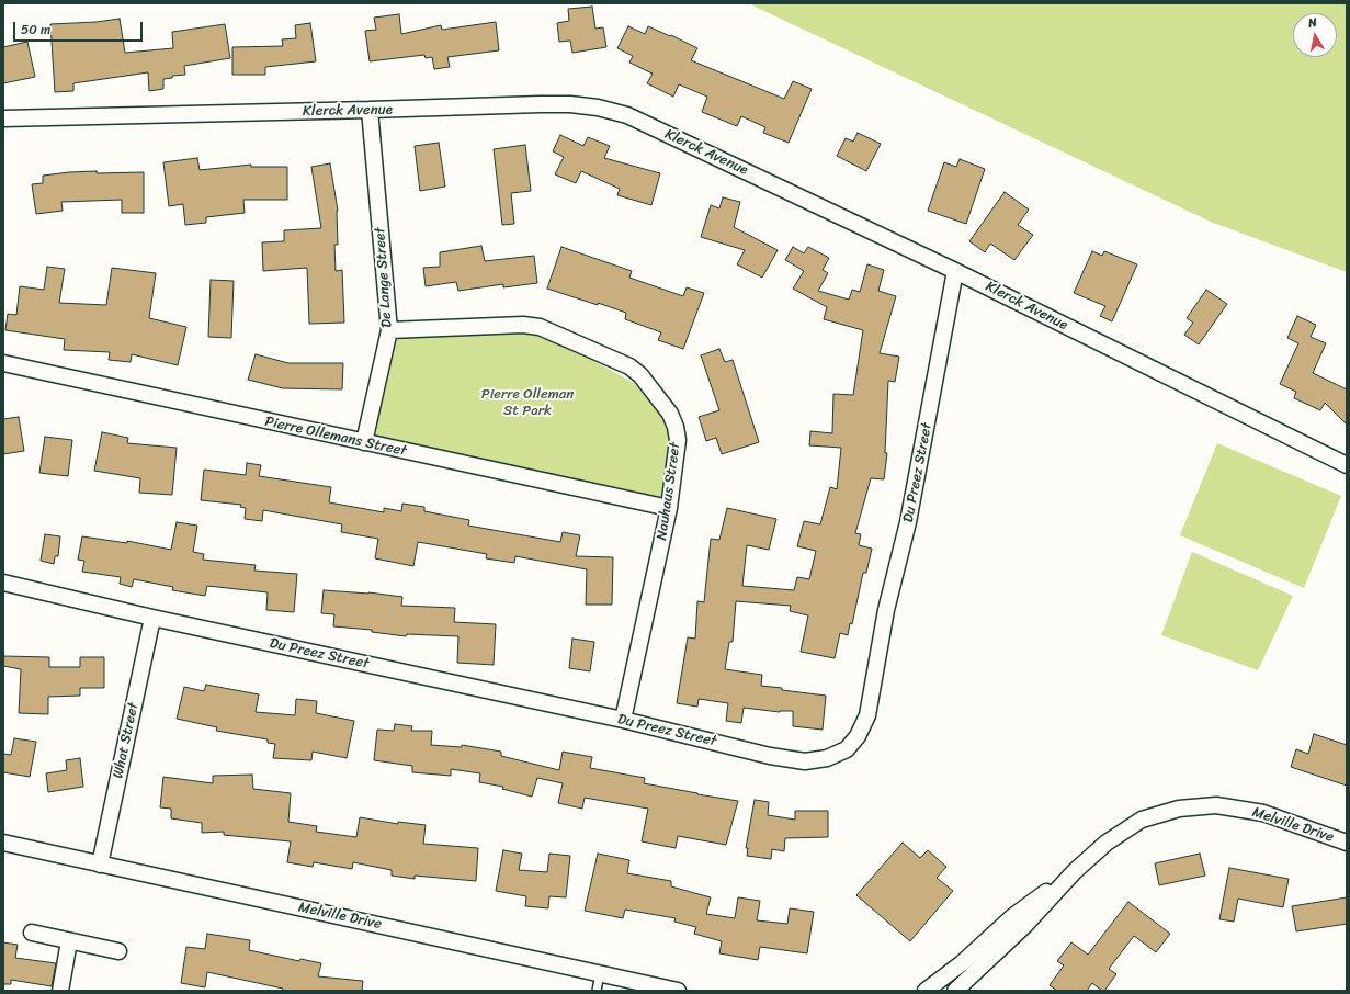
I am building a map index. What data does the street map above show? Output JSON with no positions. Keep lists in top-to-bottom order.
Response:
{
  "streets": {
    "street": [
      "Klerck Avenue",
      "De Lange Street",
      "Pierre Ollemans Street",
      "Du Preez Street",
      "Nauhaus Street",
      "What Street",
      "Melville Drive"
    ]
  },
  "crossings": [
    ["Klerck Avenue", "De Lange Street"],
    ["Klerck Avenue", "Du Preez Street"],
    ["De Lange Street", "Pierre Ollemans Street"],
    ["De Lange Street", "Nauhaus Street"],
    ["Pierre Ollemans Street", "Nauhaus Street"],
    ["Du Preez Street", "Nauhaus Street"],
    ["Du Preez Street", "What Street"],
    ["What Street", "Melville Drive"]
  ],
  "parks": ["Pierre Olleman St Park"],
  "scale_bar": "50 m",
  "north": "top"
}
